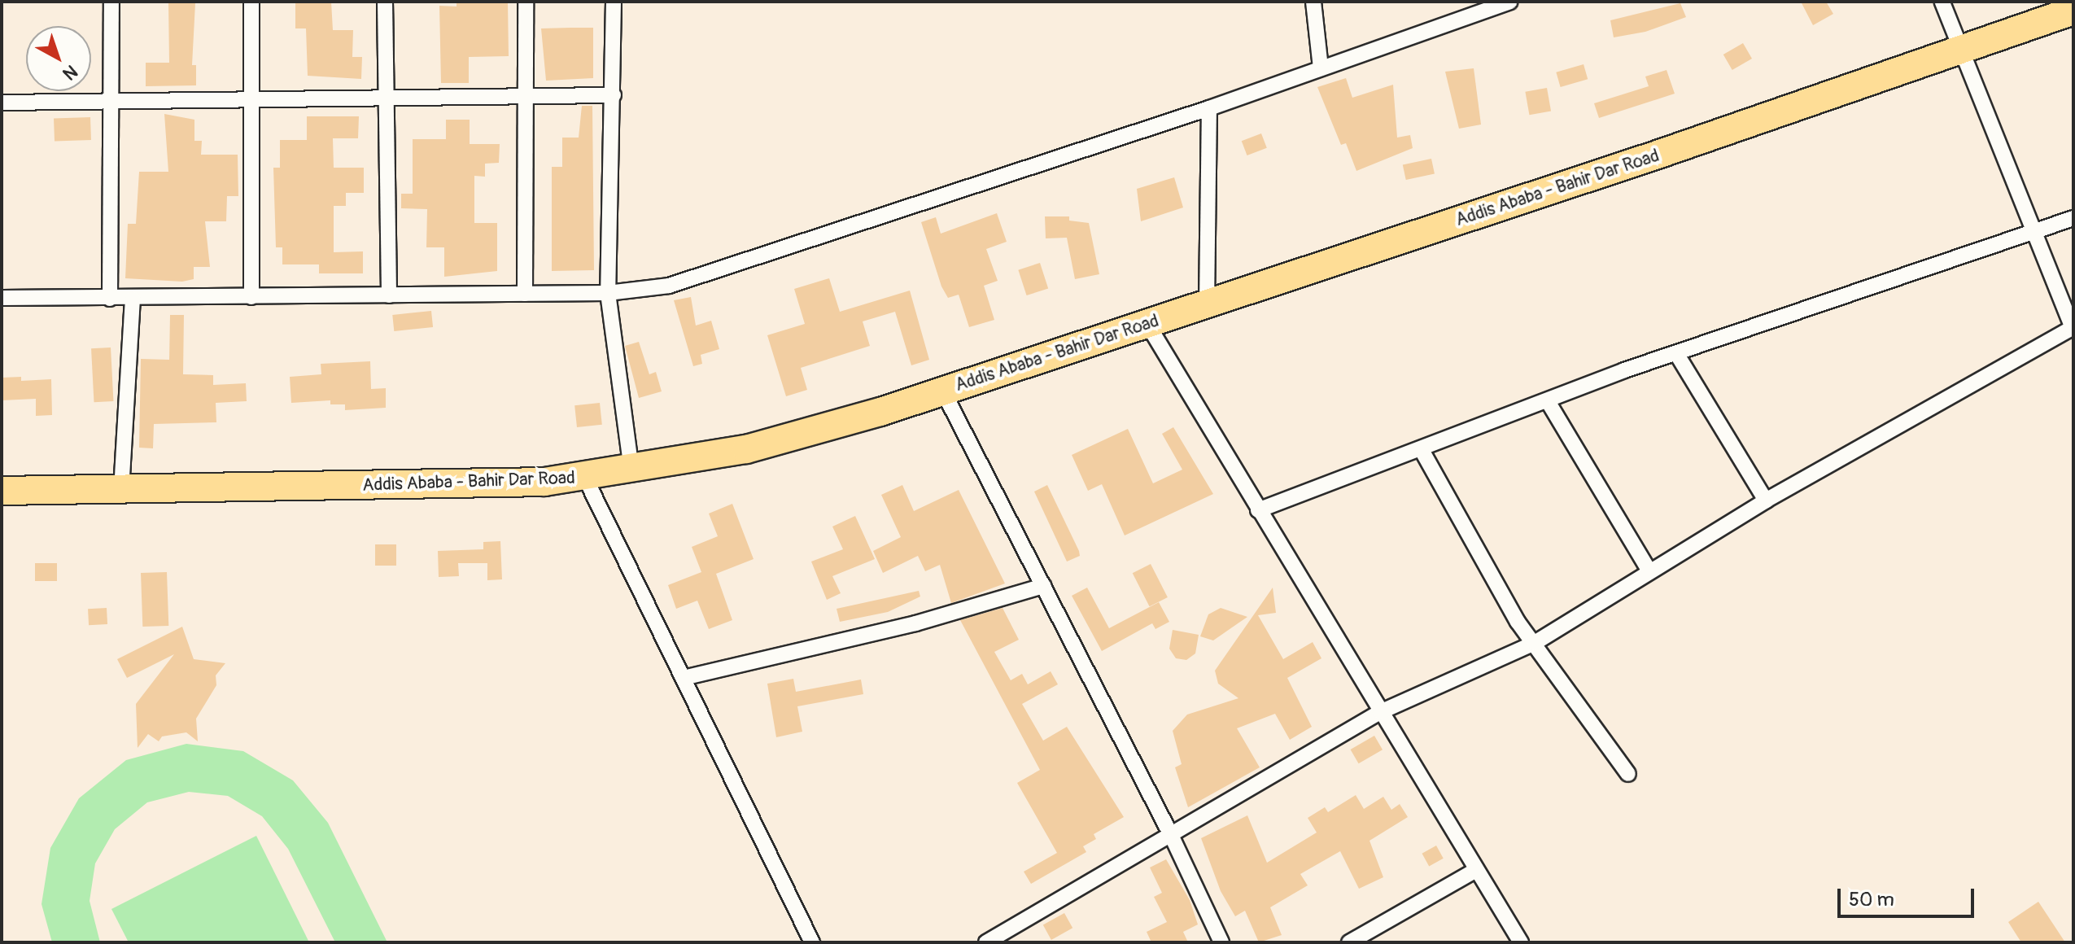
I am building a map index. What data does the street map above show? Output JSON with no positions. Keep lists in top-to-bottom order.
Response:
{
  "streets": {
    "highway": ["Addis Ababa - Bahir Dar Road"]
  },
  "scale_bar": "50 m",
  "north": "bottom right"
}
